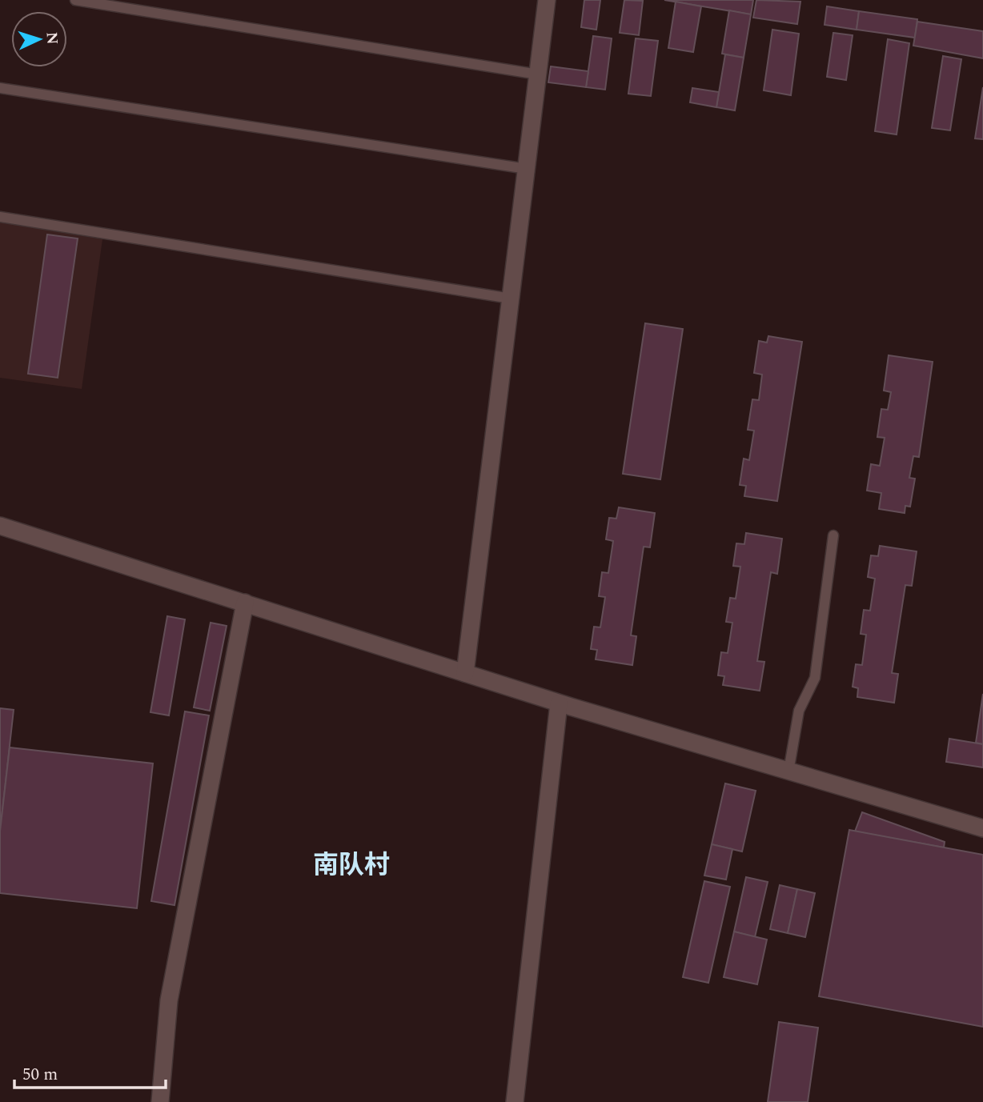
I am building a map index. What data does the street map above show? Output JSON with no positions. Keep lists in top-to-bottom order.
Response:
{
  "districts": ["南队村"],
  "scale_bar": "50 m",
  "north": "right"
}
